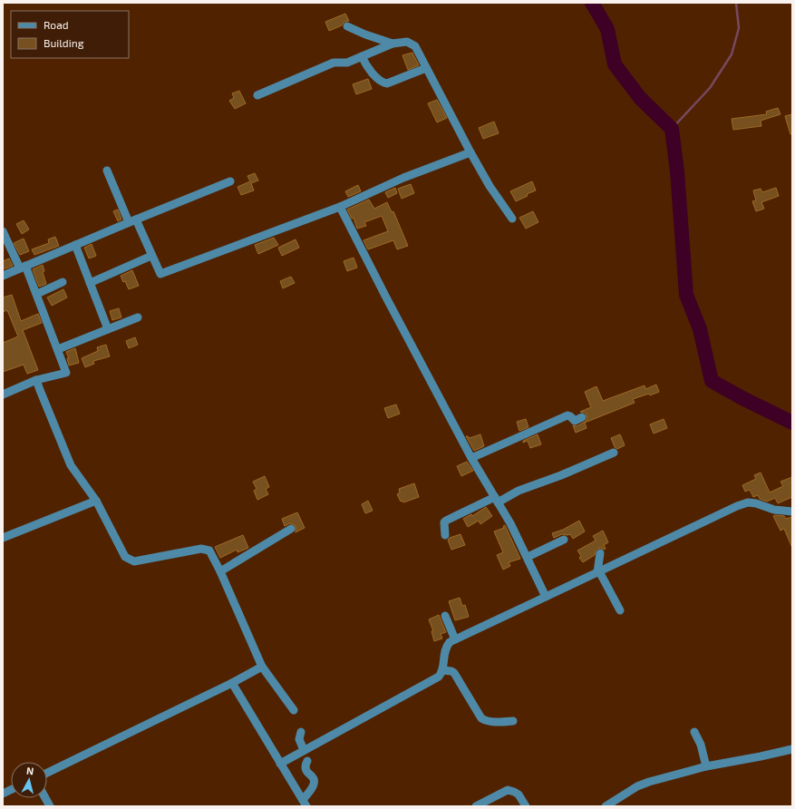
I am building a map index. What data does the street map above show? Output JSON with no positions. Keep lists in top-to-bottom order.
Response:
{
  "legend": ["Road", "Building"],
  "north": "top"
}
